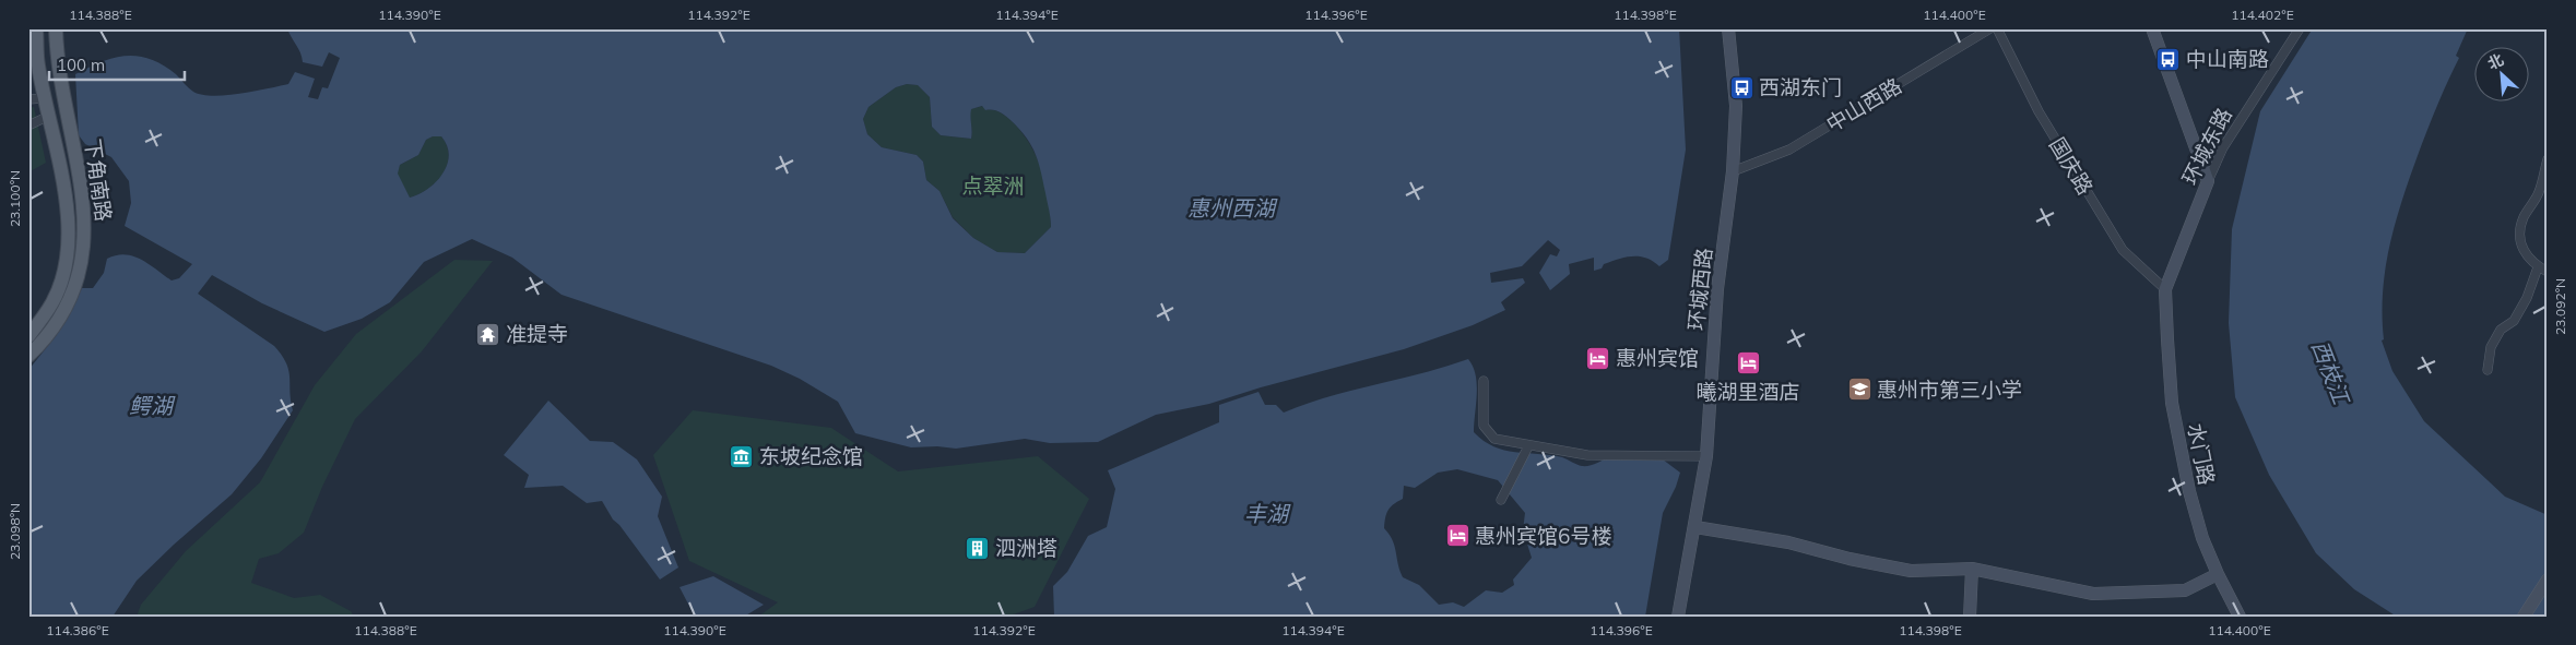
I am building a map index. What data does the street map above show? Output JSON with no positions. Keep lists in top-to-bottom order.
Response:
{
  "streets": {
    "main road": ["下角南路"],
    "street": [
      "中山西路",
      "环城东路",
      "国庆路",
      "环城西路",
      "水门路"
    ]
  },
  "crossings": [
    ["中山西路", "环城西路"],
    ["环城东路", "国庆路"],
    ["环城东路", "水门路"],
    ["国庆路", "水门路"]
  ],
  "water": [
    "惠州西湖",
    "西枝江",
    "鳄湖",
    "丰湖"
  ],
  "parks": ["点翠洲"],
  "places": {
    "bus stop": ["中山南路", "西湖东门"],
    "temple": ["准提寺"],
    "hotel": ["惠州宾馆", "曦湖里酒店", "惠州宾馆6号楼"],
    "school or university": ["惠州市第三小学"],
    "museum": ["东坡纪念馆"],
    "building": ["泗洲塔"]
  },
  "scale_bar": "100 m",
  "north": "top left",
  "coordinates": [
    "114.388°E",
    "114.390°E",
    "114.392°E",
    "114.394°E",
    "114.396°E",
    "114.398°E",
    "114.400°E",
    "114.402°E",
    "23.100°N",
    "23.092°N",
    "23.098°N",
    "114.386°E"
  ]
}
